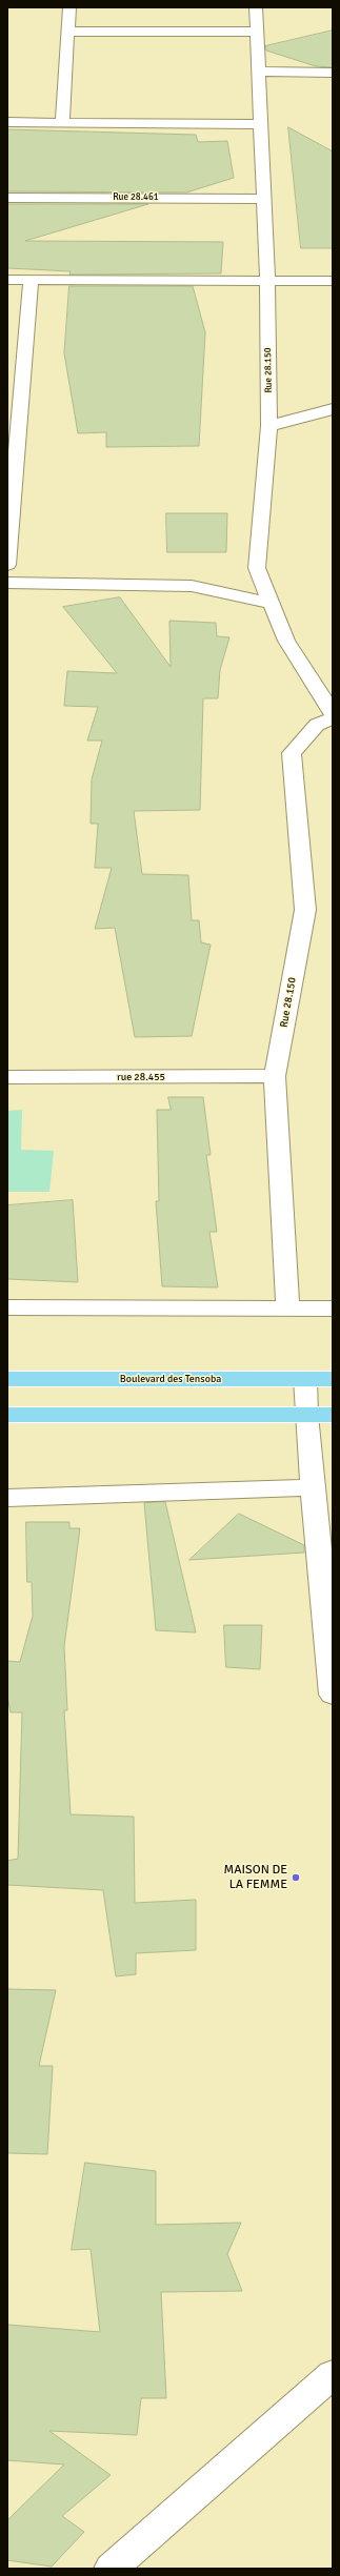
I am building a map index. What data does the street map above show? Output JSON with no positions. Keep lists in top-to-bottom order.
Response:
{
  "streets": {
    "main road": ["Boulevard des Tensoba"],
    "street": ["Rue 28.461", "Rue 28.150", "rue 28.455"]
  },
  "crossings": [
    ["Rue 28.461", "Rue 28.150"],
    ["Rue 28.150", "rue 28.455"]
  ],
  "places": ["MAISON DE LA FEMME"]
}
